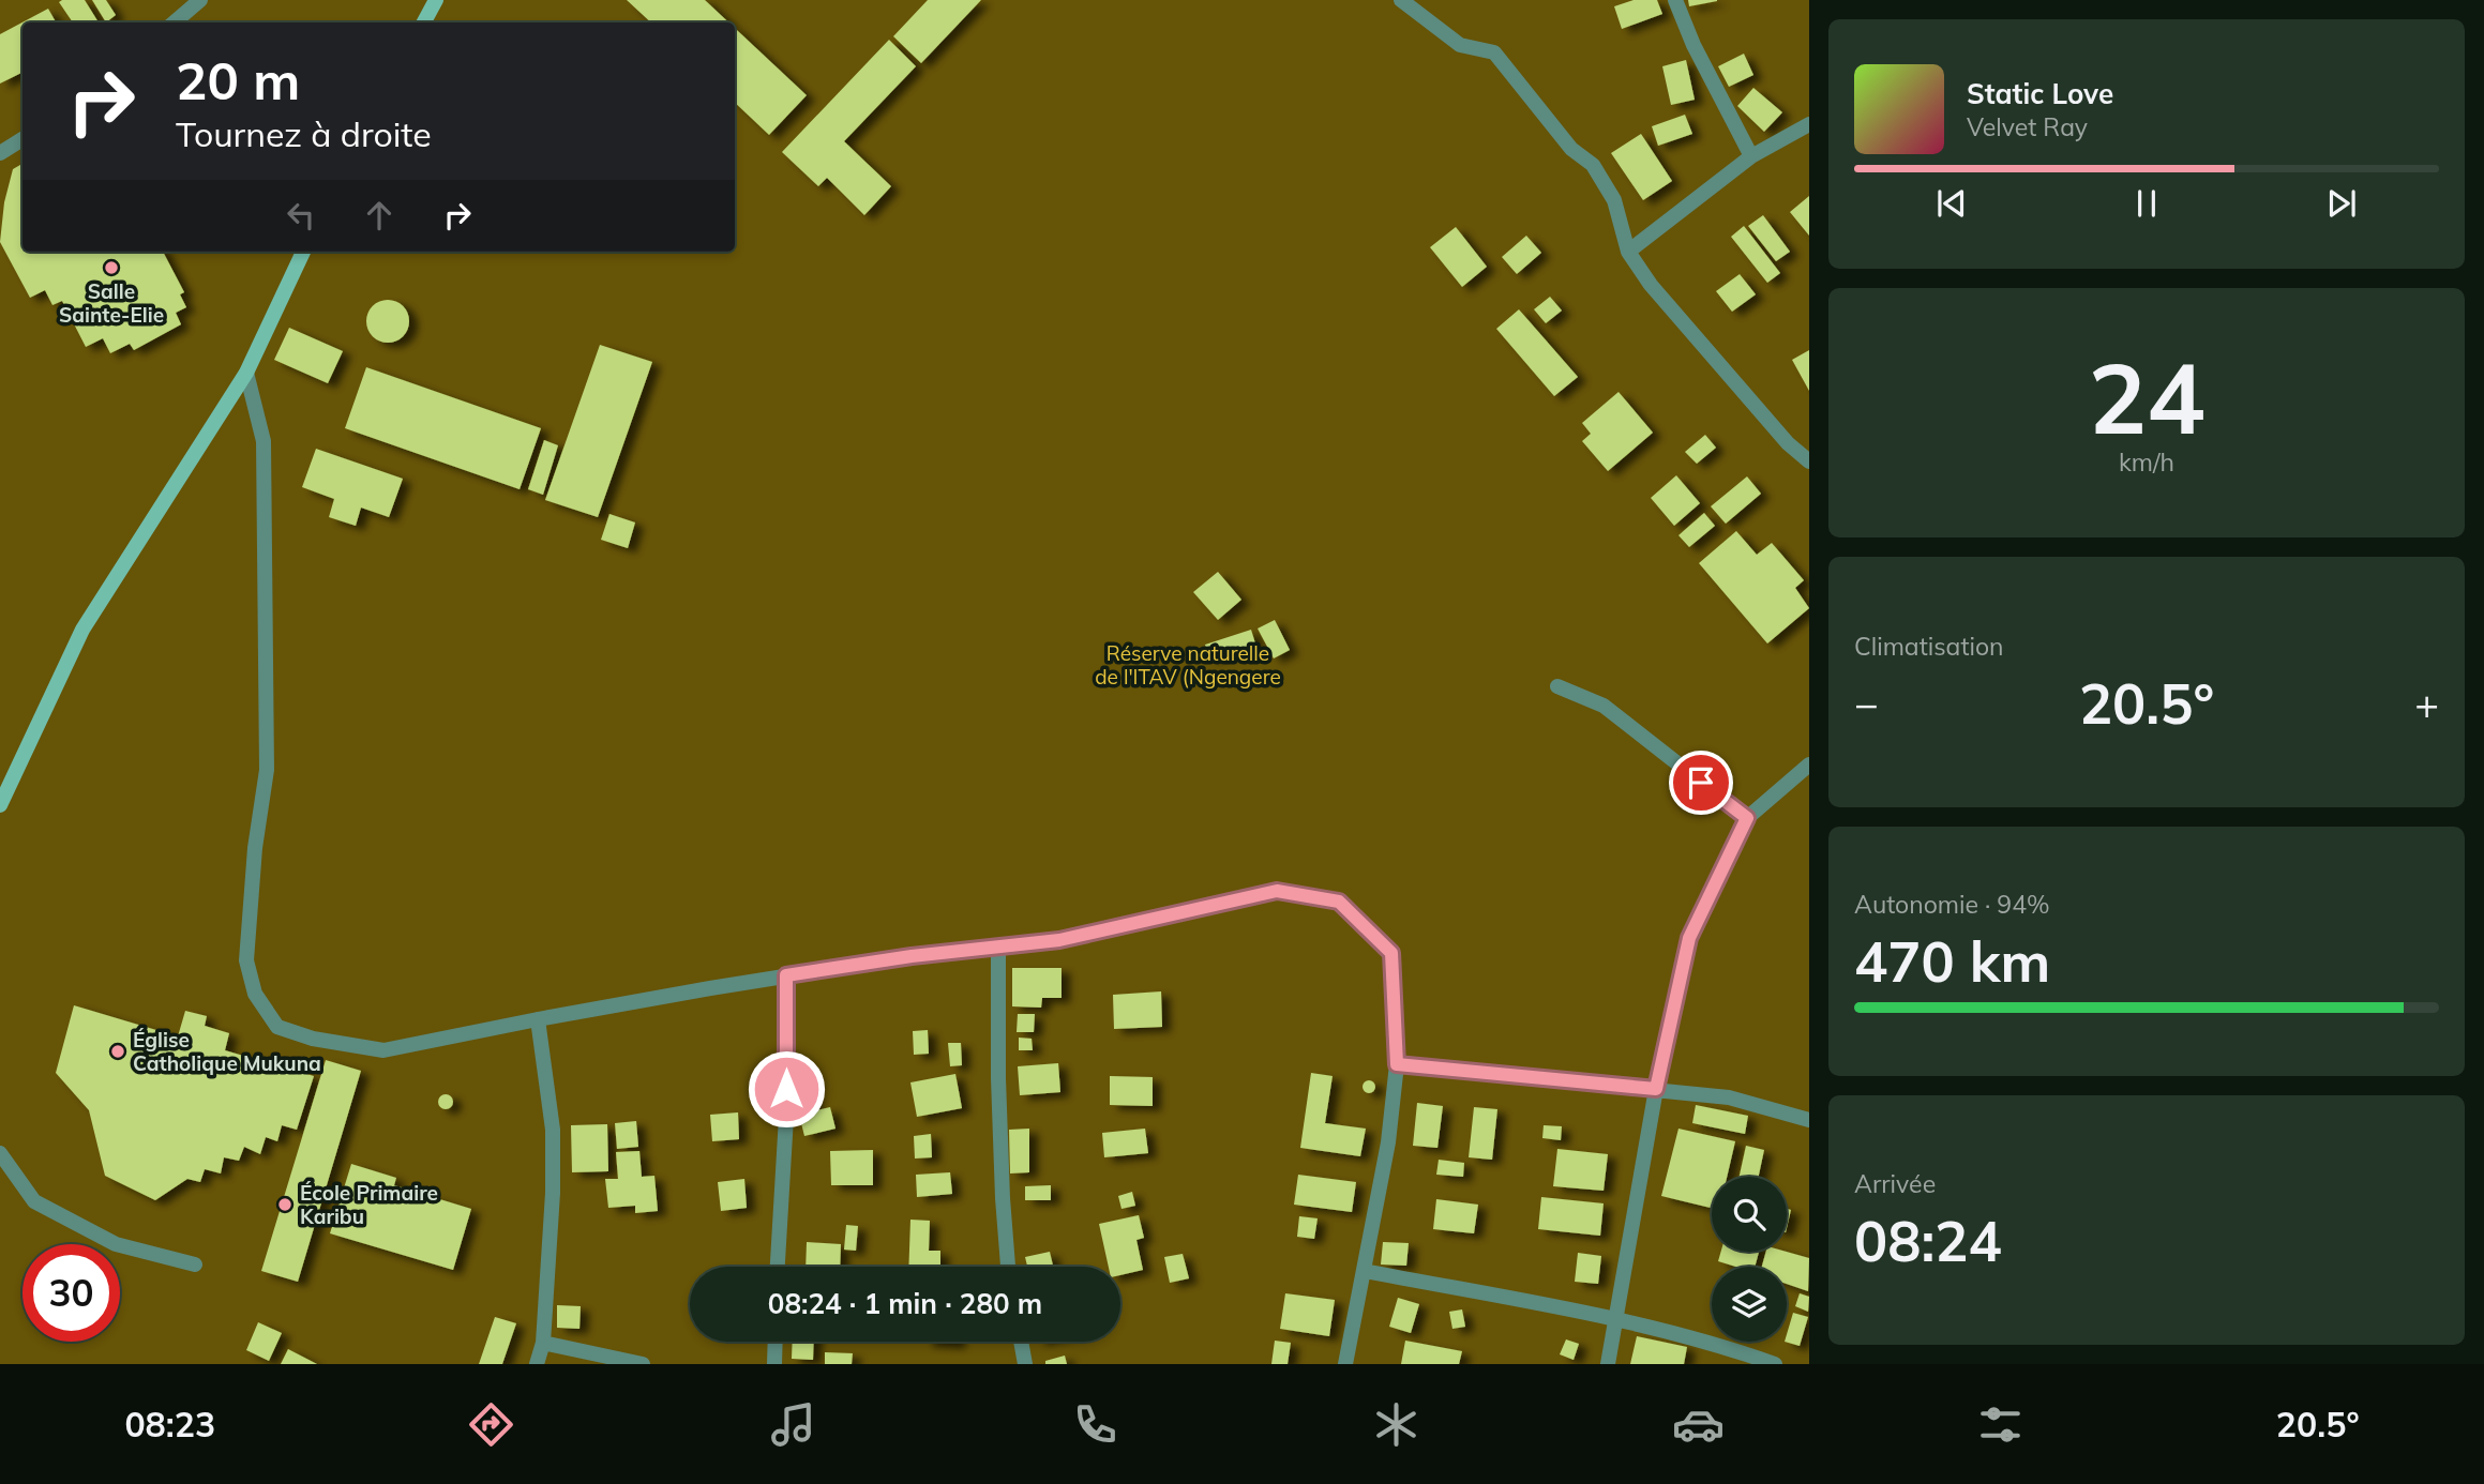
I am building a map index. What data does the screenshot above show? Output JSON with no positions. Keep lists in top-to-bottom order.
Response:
{
  "parks": ["Réserve naturelle de l'ITAV (Ngengere"],
  "places": ["Salle Sainte-Elie", "Église Catholique Mukuna", "École Primaire Karibu"],
  "page": {
    "turn": ["20 m", "Tournez à droite"],
    "song": ["Static Love", "Velvet Ray"],
    "tile": [
      ["24", "km/h"],
      "Climatisation",
      ["Autonomie · 94%", "470 km"],
      ["Arrivée", "08:24"]
    ],
    "heat": ["−", "20.5°", "+"],
    "limit": "30",
    "trip": "08:24 · 1 min · 280 m",
    "tabs": ["08:23", "20.5°"]
  }
}
